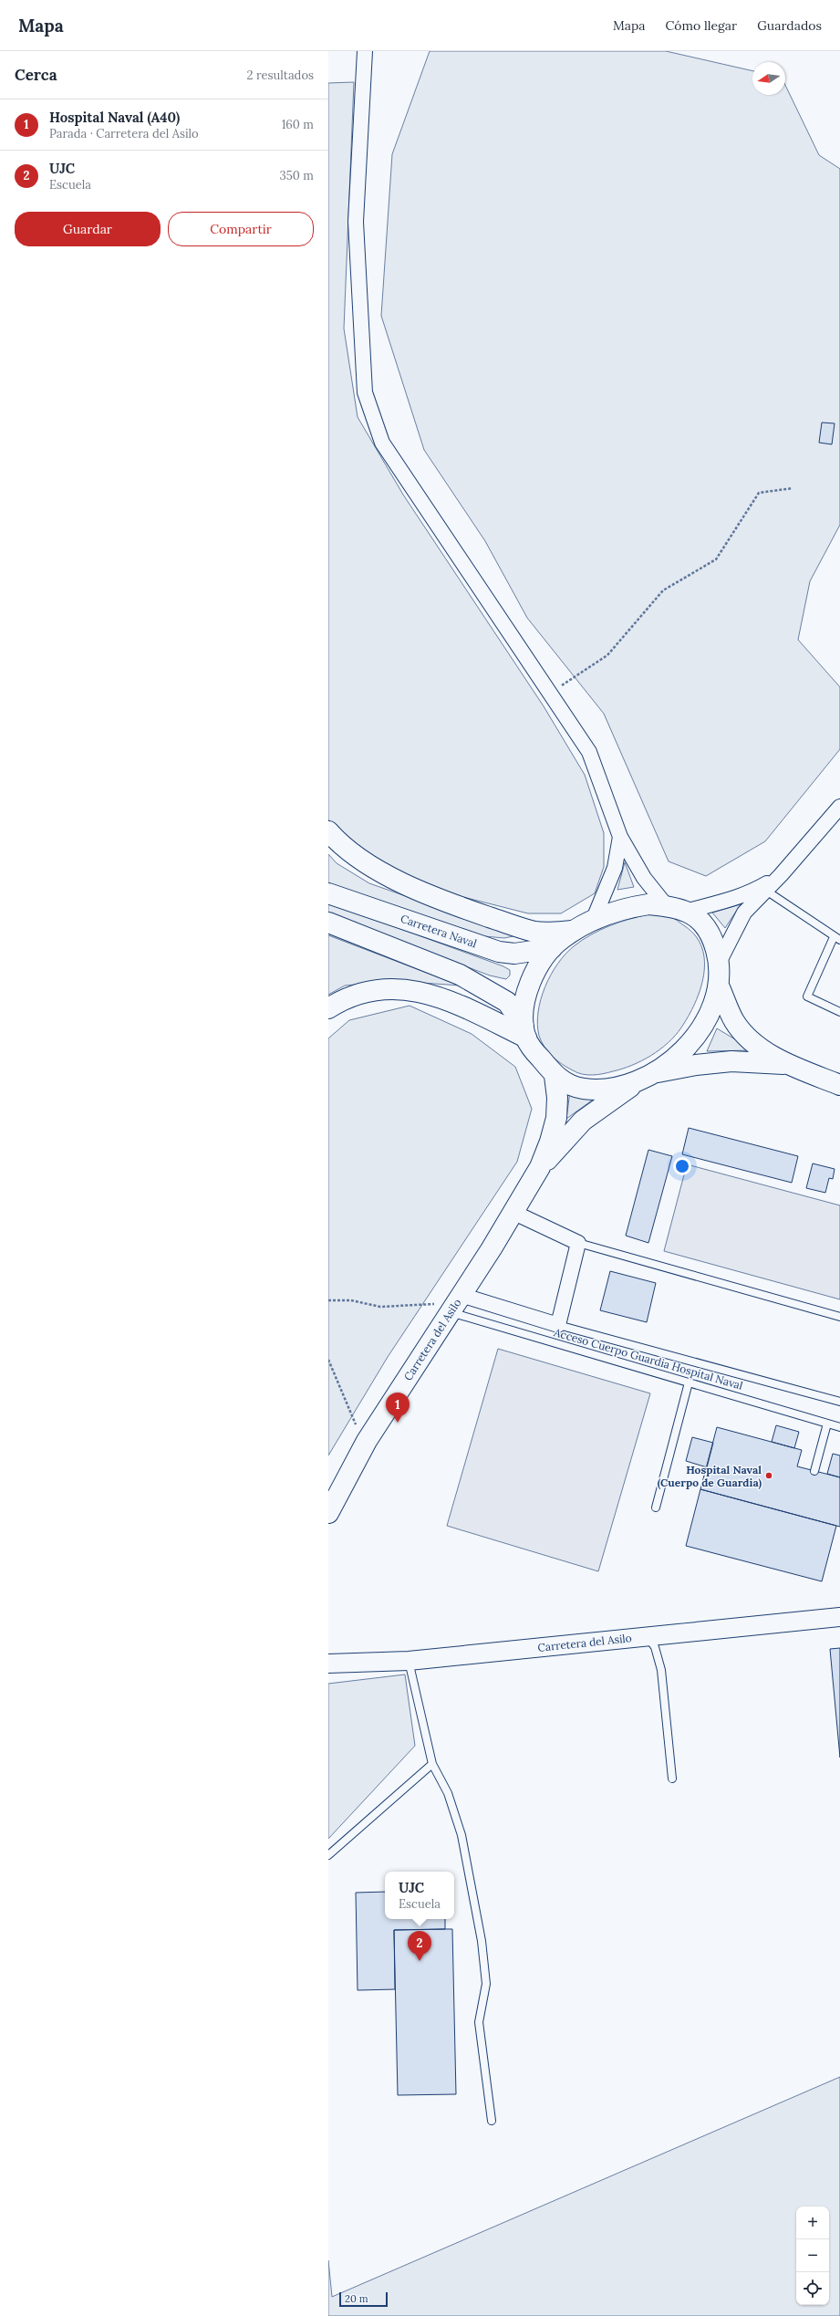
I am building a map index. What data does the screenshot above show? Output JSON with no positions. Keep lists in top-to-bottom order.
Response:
{
  "streets": {
    "main road": ["Carretera Naval", "Carretera del Asilo"],
    "lane": ["Acceso Cuerpo Guardia Hospital Naval"]
  },
  "crossings": [
    ["Carretera del Asilo", "Acceso Cuerpo Guardia Hospital Naval"]
  ],
  "places": ["Hospital Naval (Cuerpo de Guardia)"],
  "scale_bar": "20 m",
  "north": "left",
  "page": {
    "header": "Mapa",
    "nav": ["Mapa", "Cómo llegar", "Guardados"],
    "heading": ["Cerca", "2 resultados"],
    "list": [
      {
        "mark": "1",
        "name": "Hospital Naval (A40)",
        "note": "Parada · Carretera del Asilo",
        "value": "160 m"
      },
      {
        "mark": "2",
        "name": "UJC",
        "note": "Escuela",
        "value": "350 m"
      }
    ],
    "buttons": ["Guardar", "Compartir"],
    "pins": ["1", "2"],
    "popup": ["UJC", "Escuela"],
    "map_buttons": ["+", "−"],
    "scale": "20 m"
  }
}
